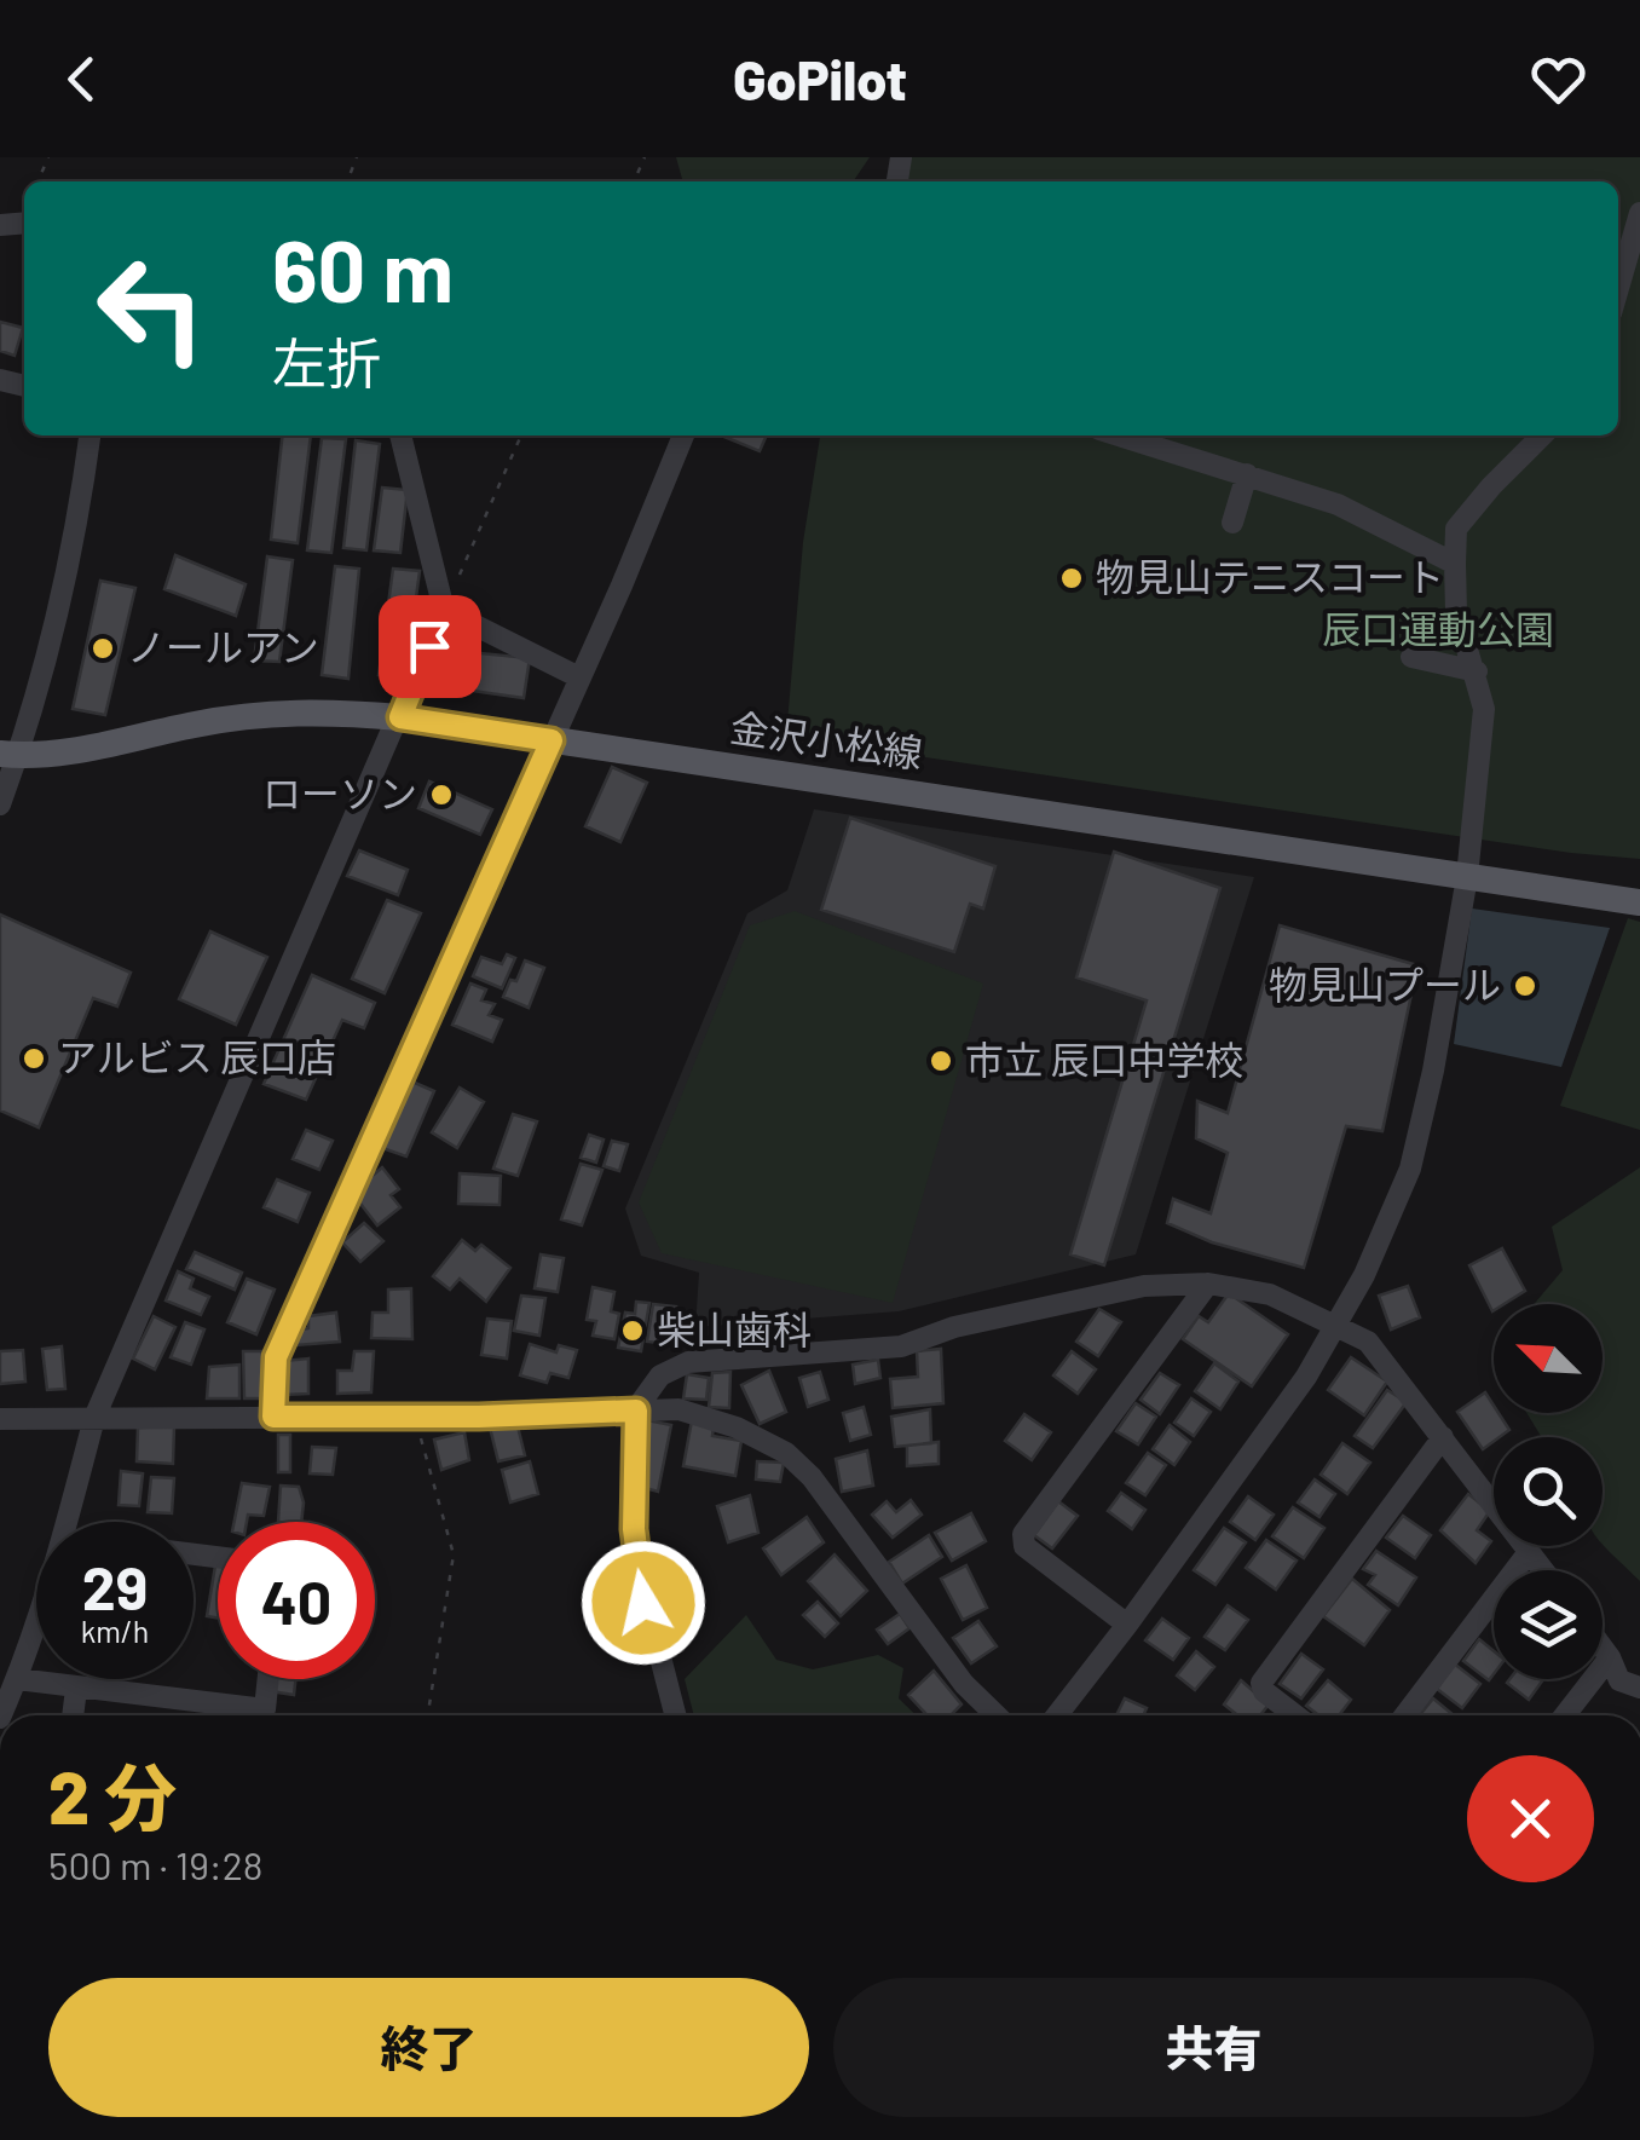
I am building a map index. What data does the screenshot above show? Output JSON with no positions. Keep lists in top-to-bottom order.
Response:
{
  "streets": {
    "main road": ["金沢小松線"]
  },
  "parks": ["辰口運動公園"],
  "places": [
    "物見山テニスコート",
    "ノールアン",
    "ローソン",
    "物見山プール",
    "アルビス 辰口店",
    "市立 辰口中学校",
    "柴山歯科"
  ],
  "north": "top left",
  "page": {
    "header": "GoPilot",
    "turn": ["60 m", "左折"],
    "speed": "29 km/h",
    "limit": "40",
    "heading": ["2 分", "500 m · 19:28"],
    "buttons": ["終了", "共有"]
  }
}
